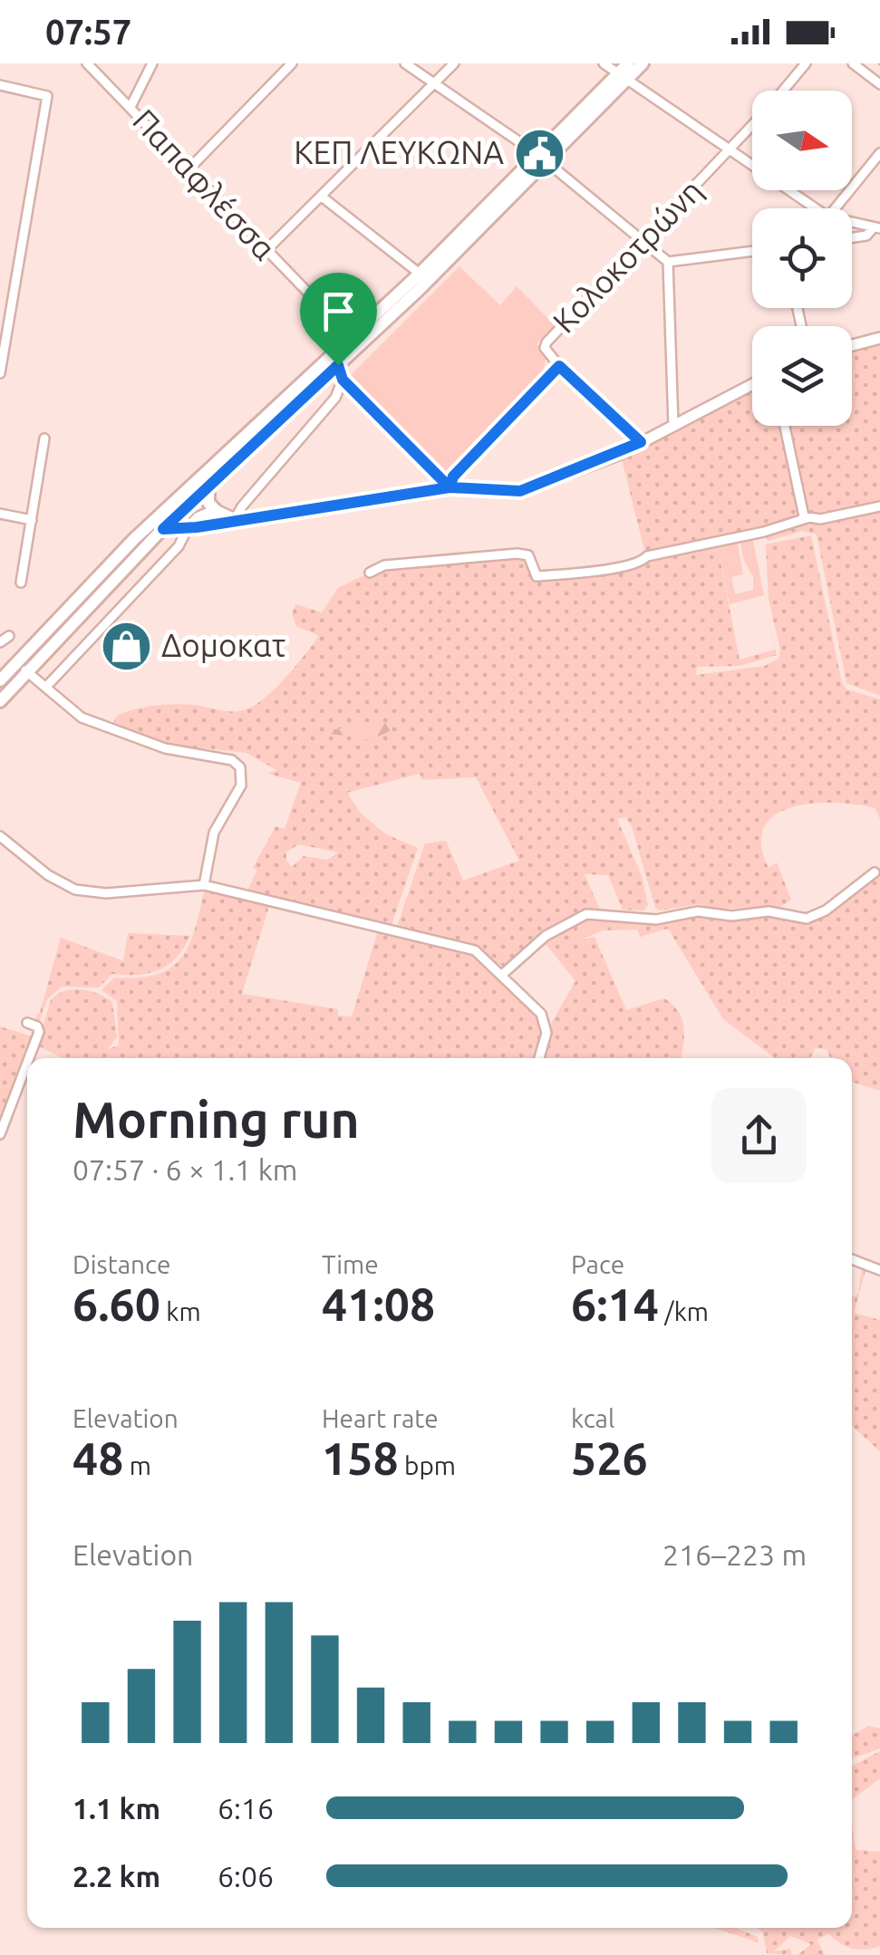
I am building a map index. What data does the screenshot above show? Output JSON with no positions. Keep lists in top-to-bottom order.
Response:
{
  "streets": {
    "street": ["Παπαφλέσσα", "Κολοκοτρώνη"]
  },
  "places": {
    "public building": ["ΚΕΠ ΛΕΥΚΩΝΑ"],
    "shop": ["Δομοκατ"]
  },
  "north": "right",
  "page": {
    "status": "07:57",
    "heading": ["Morning run", "07:57 · 6 × 1.1 km"],
    "stats": [
      ["Distance", "6.60 km"],
      ["Time", "41:08"],
      ["Pace", "6:14 /km"],
      ["Elevation", "48 m"],
      ["Heart rate", "158 bpm"],
      ["kcal", "526"]
    ],
    "chart": ["Elevation", "216–223 m"],
    "list": [
      {
        "name": "1.1 km",
        "note": "6:16"
      },
      {
        "name": "2.2 km",
        "note": "6:06"
      }
    ]
  }
}
